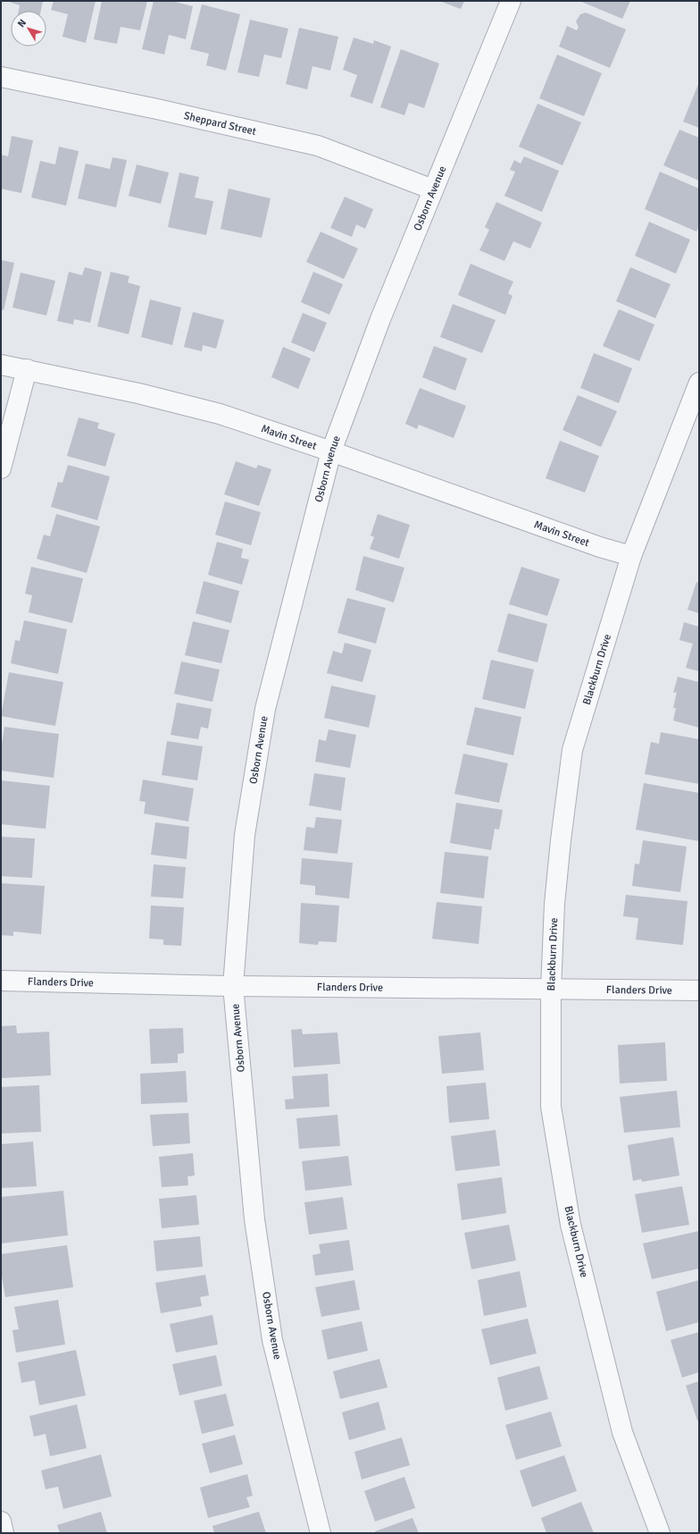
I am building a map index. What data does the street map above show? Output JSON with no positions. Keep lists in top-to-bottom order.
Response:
{
  "streets": {
    "street": [
      "Sheppard Street",
      "Osborn Avenue",
      "Mavin Street",
      "Blackburn Drive",
      "Flanders Drive"
    ]
  },
  "crossings": [
    ["Sheppard Street", "Osborn Avenue"],
    ["Osborn Avenue", "Mavin Street"],
    ["Osborn Avenue", "Flanders Drive"],
    ["Mavin Street", "Blackburn Drive"],
    ["Blackburn Drive", "Flanders Drive"]
  ],
  "north": "top left"
}
